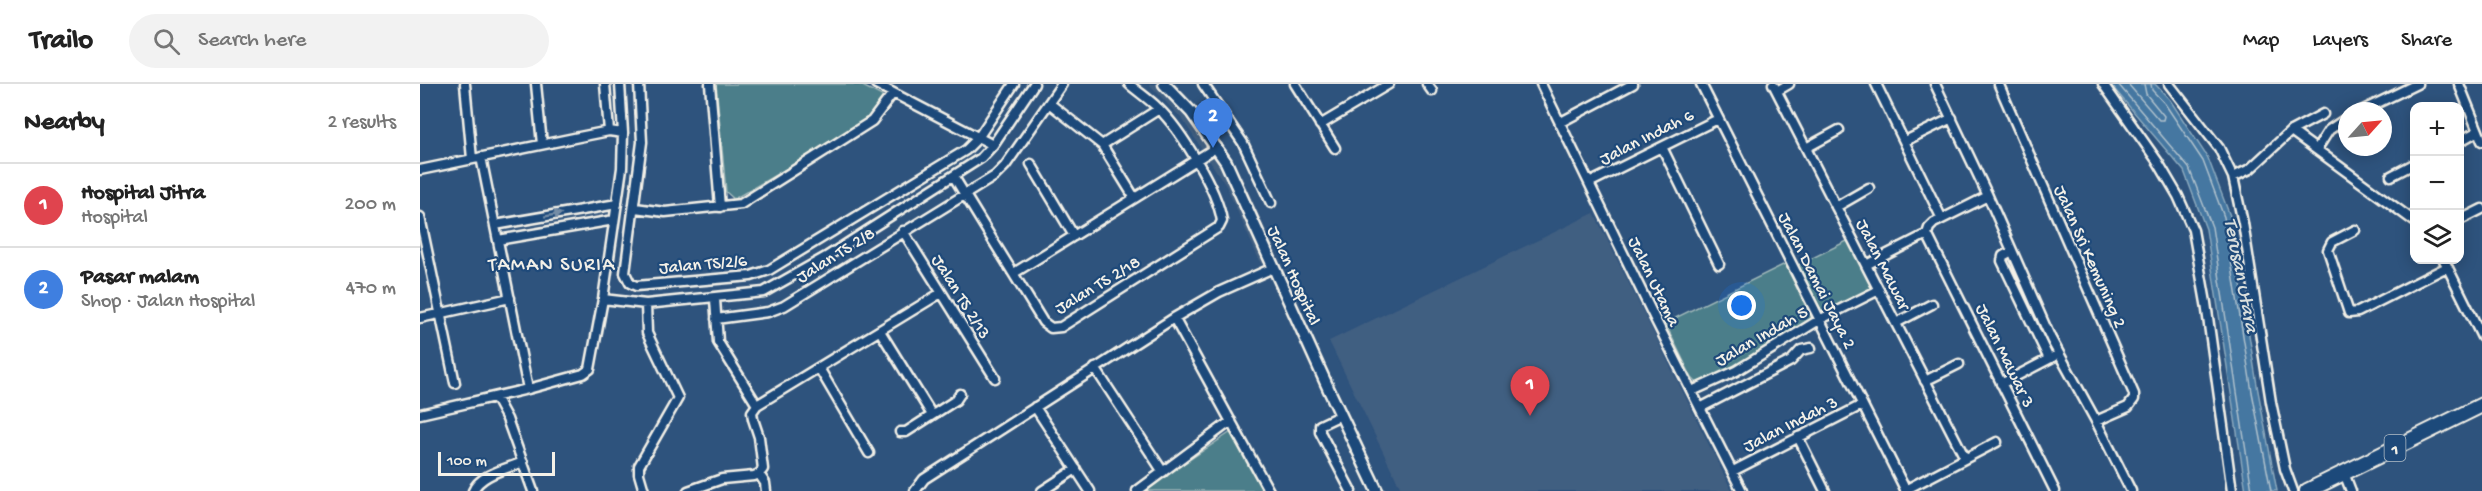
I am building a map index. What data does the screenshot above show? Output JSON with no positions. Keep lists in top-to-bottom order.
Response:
{
  "streets": {
    "main road": ["1"],
    "street": [
      "Jalan Indah 6",
      "Jalan TS 2/8",
      "Jalan Sri Kemuning 2",
      "Jalan TS/2/6",
      "Jalan Mawar",
      "Jalan Hospital",
      "Jalan Damai Jaya 2",
      "Jalan Utama",
      "Jalan TS 2/18",
      "Jalan TS 2/13",
      "Jalan Indah 5",
      "Jalan Mawar 3",
      "Jalan Indah 3"
    ]
  },
  "crossings": [
    ["Jalan Indah 6", "Jalan Damai Jaya 2"],
    ["Jalan Indah 6", "Jalan Utama"],
    ["Jalan TS 2/8", "Jalan TS 2/18"],
    ["Jalan TS 2/8", "Jalan TS 2/13"],
    ["Jalan Mawar", "Jalan Indah 5"],
    ["Jalan Damai Jaya 2", "Jalan Indah 5"],
    ["Jalan Damai Jaya 2", "Jalan Indah 3"],
    ["Jalan Utama", "Jalan Indah 5"],
    ["Jalan Utama", "Jalan Indah 3"]
  ],
  "districts": ["TAMAN SURIA"],
  "water": ["Terusan Utara"],
  "scale_bar": "100 m",
  "north": "top right",
  "page": {
    "header": "Trailo",
    "search": "Search here",
    "nav": ["Map", "Layers", "Share"],
    "heading": ["Nearby", "2 results"],
    "pins": ["2", "1"],
    "map_buttons": ["+", "−"],
    "list": [
      {
        "mark": "1",
        "name": "Hospital Jitra",
        "note": "Hospital",
        "value": "200 m"
      },
      {
        "mark": "2",
        "name": "Pasar malam",
        "note": "Shop · Jalan Hospital",
        "value": "470 m"
      }
    ],
    "scale": "100 m"
  }
}
